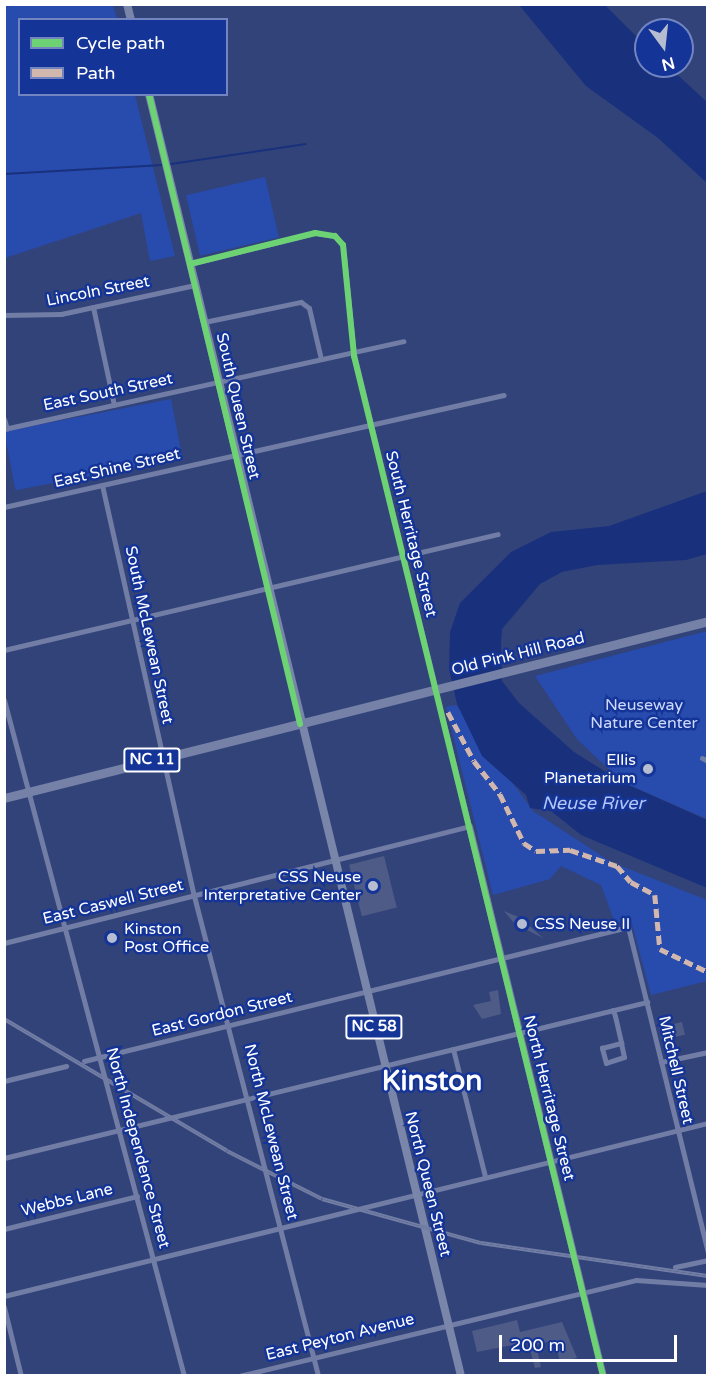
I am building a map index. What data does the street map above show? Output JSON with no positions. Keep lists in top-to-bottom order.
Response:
{
  "streets": {
    "highway": ["Old Pink Hill Road", "NC 11"],
    "main road": ["South Queen Street", "NC 58", "North Queen Street"],
    "street": [
      "Lincoln Street",
      "East South Street",
      "East Shine Street",
      "South Herritage Street",
      "South McLewean Street",
      "East Caswell Street",
      "East Gordon Street",
      "Mitchell Street",
      "North Herritage Street",
      "North McLewean Street",
      "North Independence Street",
      "Webbs Lane",
      "East Peyton Avenue"
    ]
  },
  "crossings": [
    ["Lincoln Street", "South Queen Street"],
    ["East South Street", "South Queen Street"],
    ["East South Street", "South Herritage Street"],
    ["South Queen Street", "East Shine Street"],
    ["South Queen Street", "South Herritage Street"],
    ["South Queen Street", "Old Pink Hill Road"],
    ["South Queen Street", "NC 11"],
    ["South Queen Street", "East Caswell Street"],
    ["South Queen Street", "North Queen Street"],
    ["East Shine Street", "South Herritage Street"],
    ["East Shine Street", "South McLewean Street"],
    ["South Herritage Street", "Old Pink Hill Road"],
    ["South Herritage Street", "East Caswell Street"],
    ["South Herritage Street", "North Herritage Street"],
    ["South McLewean Street", "NC 11"],
    ["South McLewean Street", "East Caswell Street"],
    ["South McLewean Street", "North McLewean Street"],
    ["Old Pink Hill Road", "NC 11"],
    ["NC 11", "North Independence Street"],
    ["East Caswell Street", "North Herritage Street"],
    ["East Caswell Street", "North McLewean Street"],
    ["East Caswell Street", "North Independence Street"],
    ["East Caswell Street", "North Queen Street"],
    ["East Gordon Street", "Mitchell Street"],
    ["East Gordon Street", "North Herritage Street"],
    ["East Gordon Street", "North McLewean Street"],
    ["East Gordon Street", "North Independence Street"],
    ["East Gordon Street", "North Queen Street"],
    ["North Herritage Street", "East Peyton Avenue"],
    ["North McLewean Street", "East Peyton Avenue"],
    ["North Independence Street", "Webbs Lane"],
    ["North Queen Street", "East Peyton Avenue"]
  ],
  "districts": ["Kinston"],
  "water": ["Neuse River"],
  "parks": ["Neuseway Nature Center"],
  "places": [
    "Ellis Planetarium",
    "CSS Neuse Interpretative Center",
    "CSS Neuse II",
    "Kinston Post Office"
  ],
  "legend": ["Cycle path", "Path"],
  "scale_bar": "200 m",
  "north": "bottom"
}
